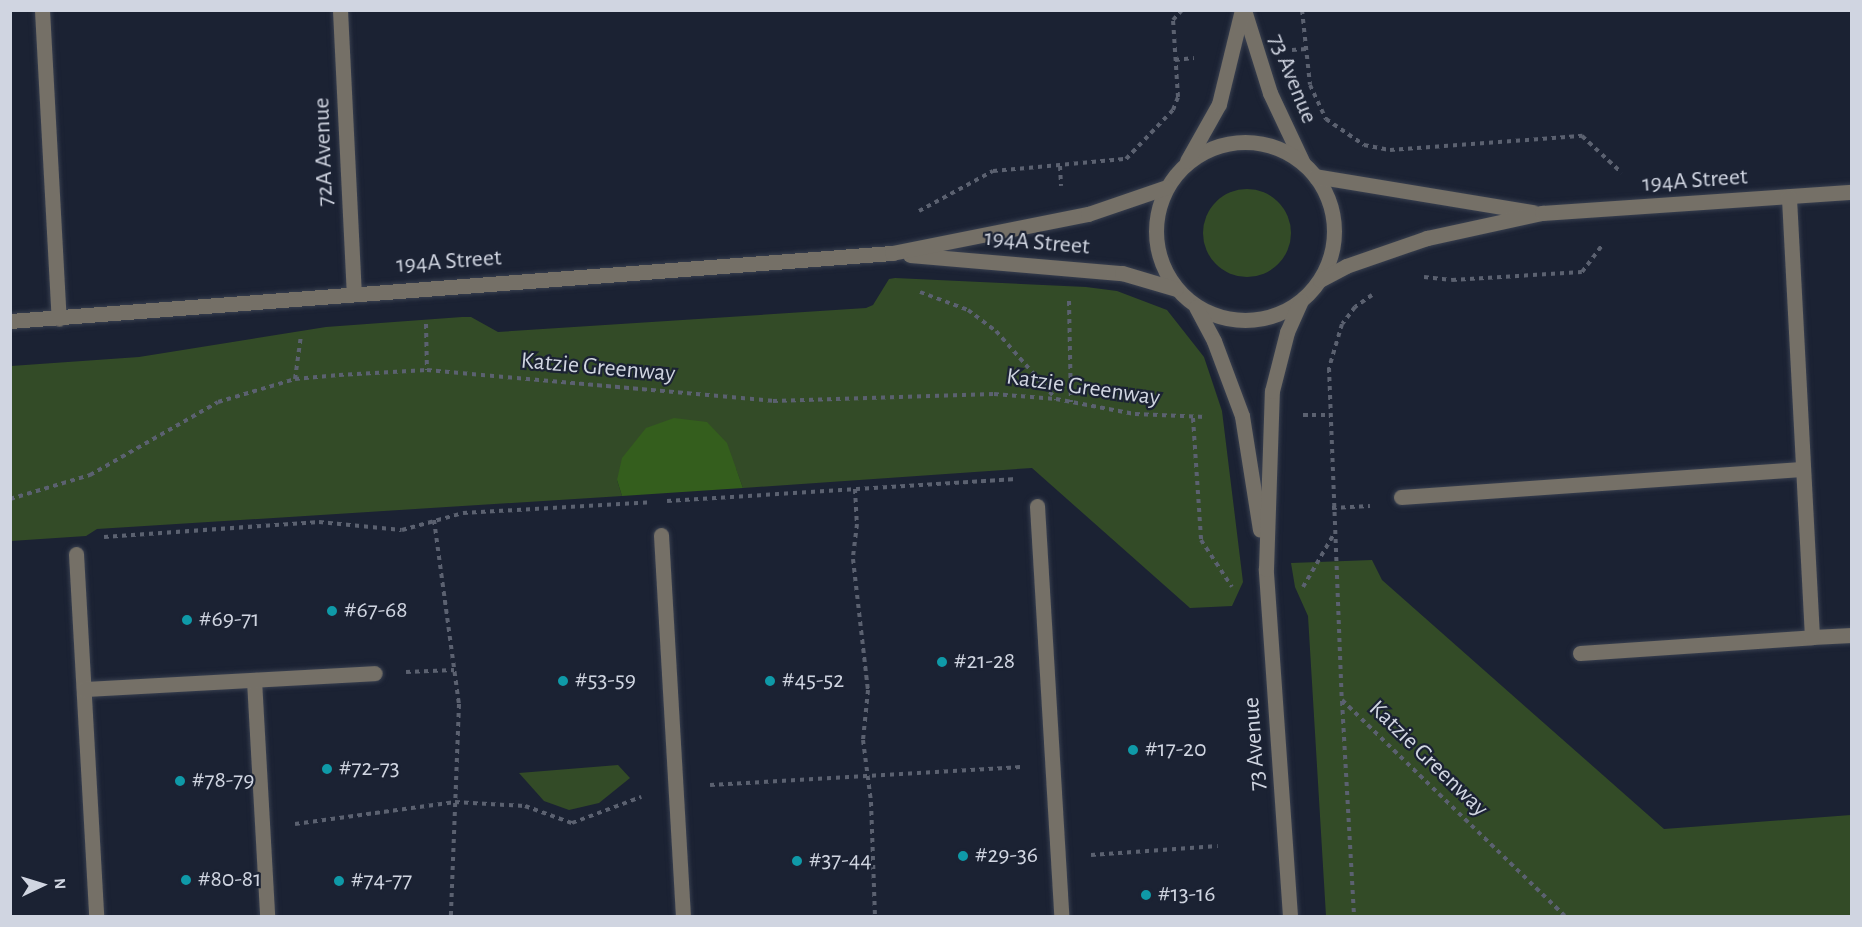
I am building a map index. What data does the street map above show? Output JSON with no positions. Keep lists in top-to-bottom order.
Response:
{
  "streets": {
    "street": ["73 Avenue", "72A Avenue", "194A Street"],
    "path": ["Katzie Greenway"]
  },
  "crossings": [
    ["73 Avenue", "194A Street"],
    ["72A Avenue", "194A Street"]
  ],
  "places": [
    "#67-68",
    "#69-71",
    "#21-28",
    "#53-59",
    "#45-52",
    "#17-20",
    "#72-73",
    "#78-79",
    "#29-36",
    "#37-44",
    "#80-81",
    "#74-77",
    "#13-16"
  ],
  "north": "right"
}
